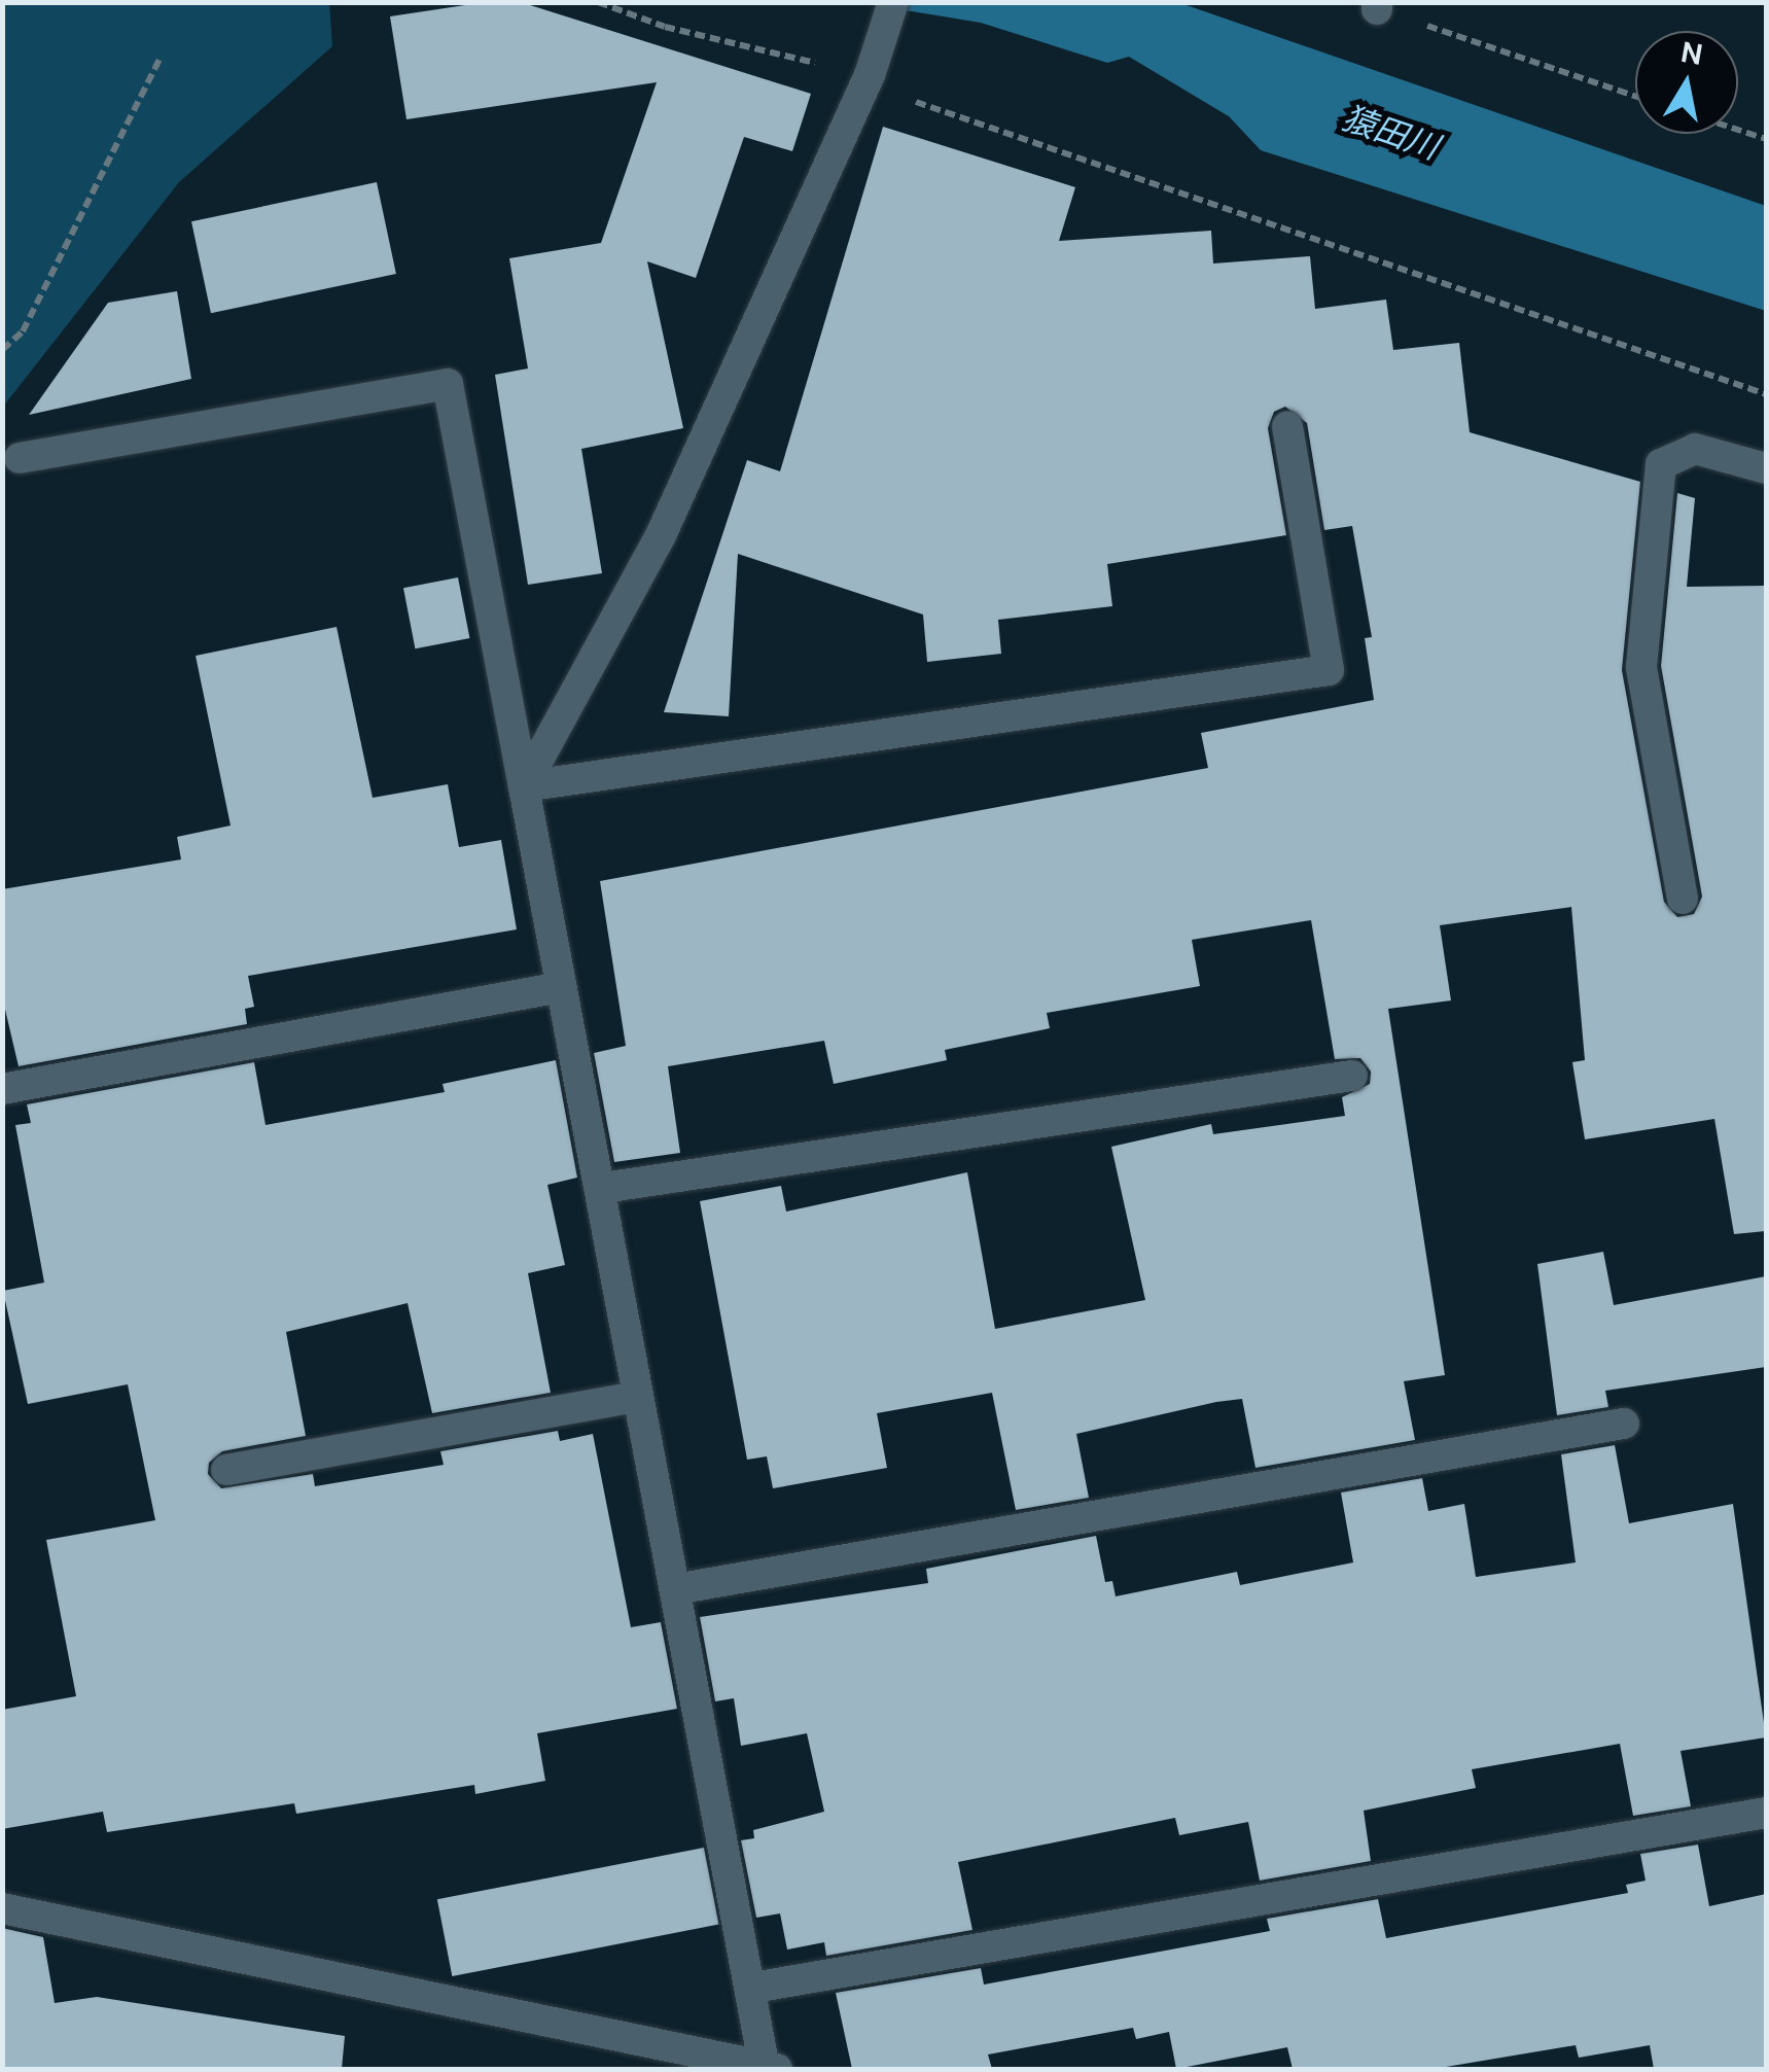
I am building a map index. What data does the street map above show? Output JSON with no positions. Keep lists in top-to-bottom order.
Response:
{
  "water": ["猿田川"],
  "north": "top"
}
